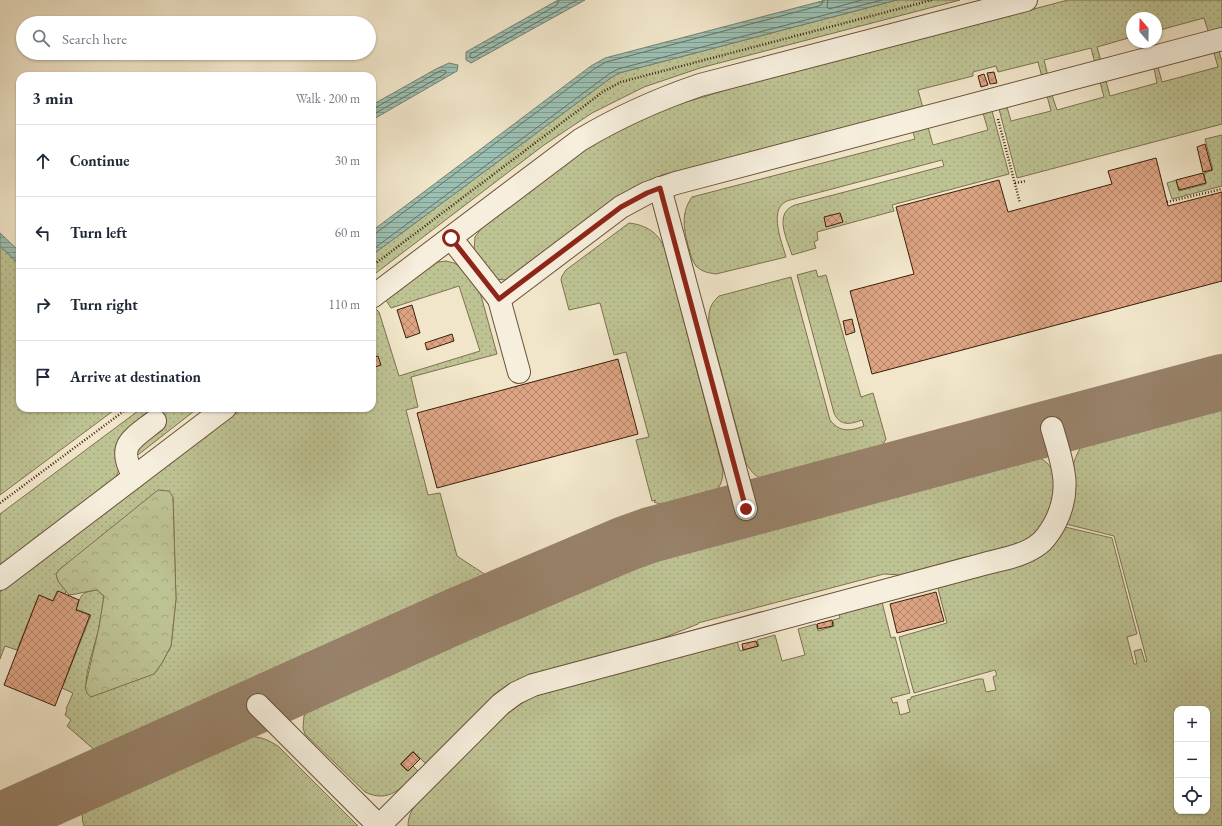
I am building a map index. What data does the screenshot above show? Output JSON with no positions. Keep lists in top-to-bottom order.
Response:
{
  "north": "top",
  "page": {
    "search": "Search here",
    "heading": ["3 min", "Walk · 200 m"],
    "list": [
      ["Continue", "30 m"],
      ["Turn left", "60 m"],
      ["Turn right", "110 m"],
      "Arrive at destination"
    ],
    "map_buttons": ["+", "−"]
  }
}
